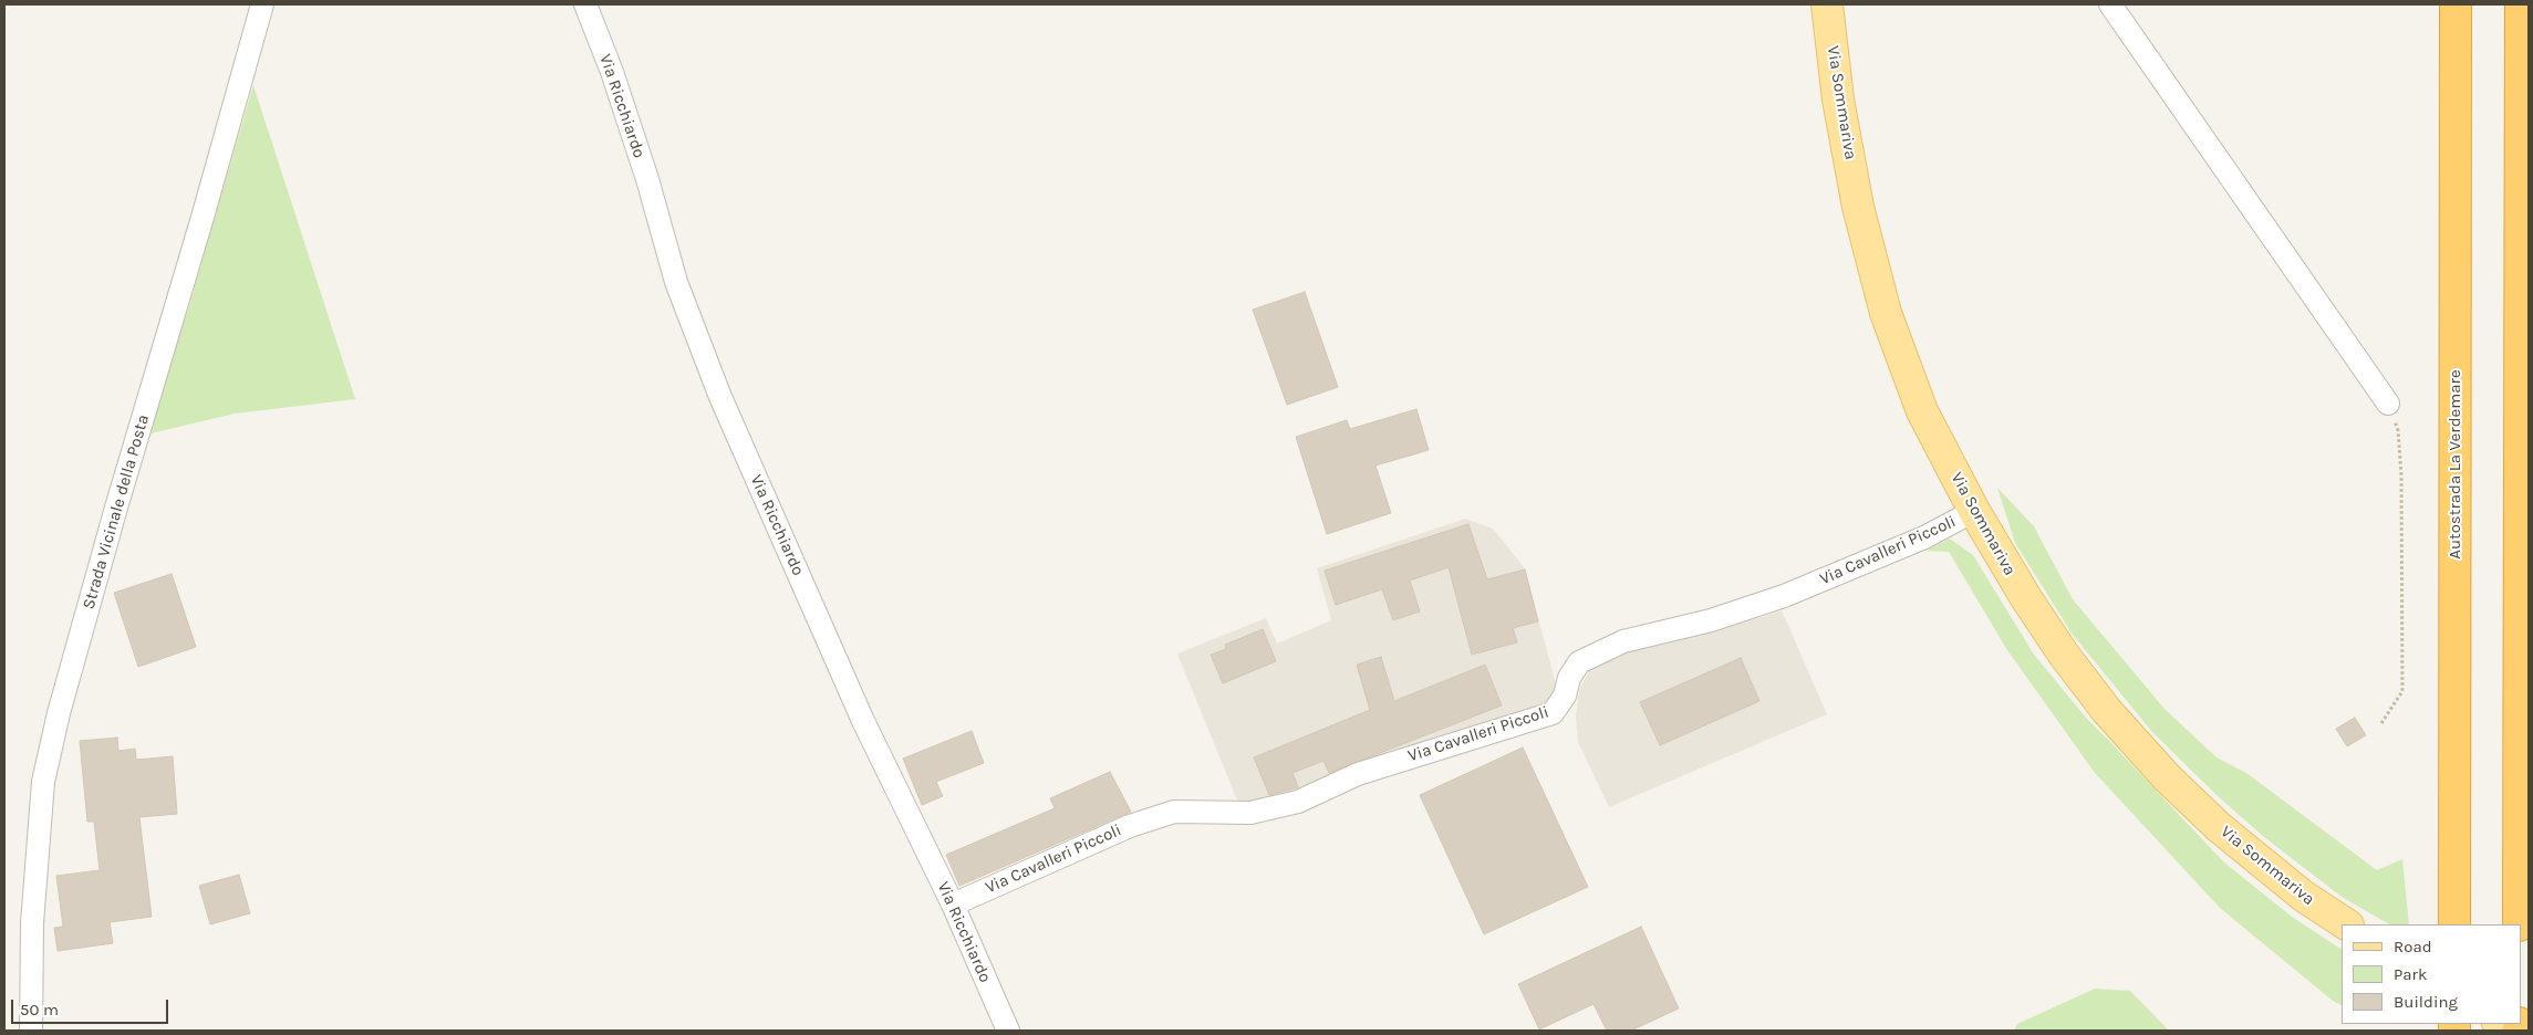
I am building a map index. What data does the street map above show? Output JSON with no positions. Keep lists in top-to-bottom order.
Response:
{
  "streets": {
    "highway": ["Autostrada La Verdemare"],
    "main road": ["Via Sommariva"],
    "street": ["Via Ricchiardo", "Strada Vicinale della Posta", "Via Cavalleri Piccoli"]
  },
  "crossings": [
    ["Via Sommariva", "Via Cavalleri Piccoli"],
    ["Via Ricchiardo", "Via Cavalleri Piccoli"]
  ],
  "legend": ["Road", "Park", "Building"],
  "scale_bar": "50 m"
}
